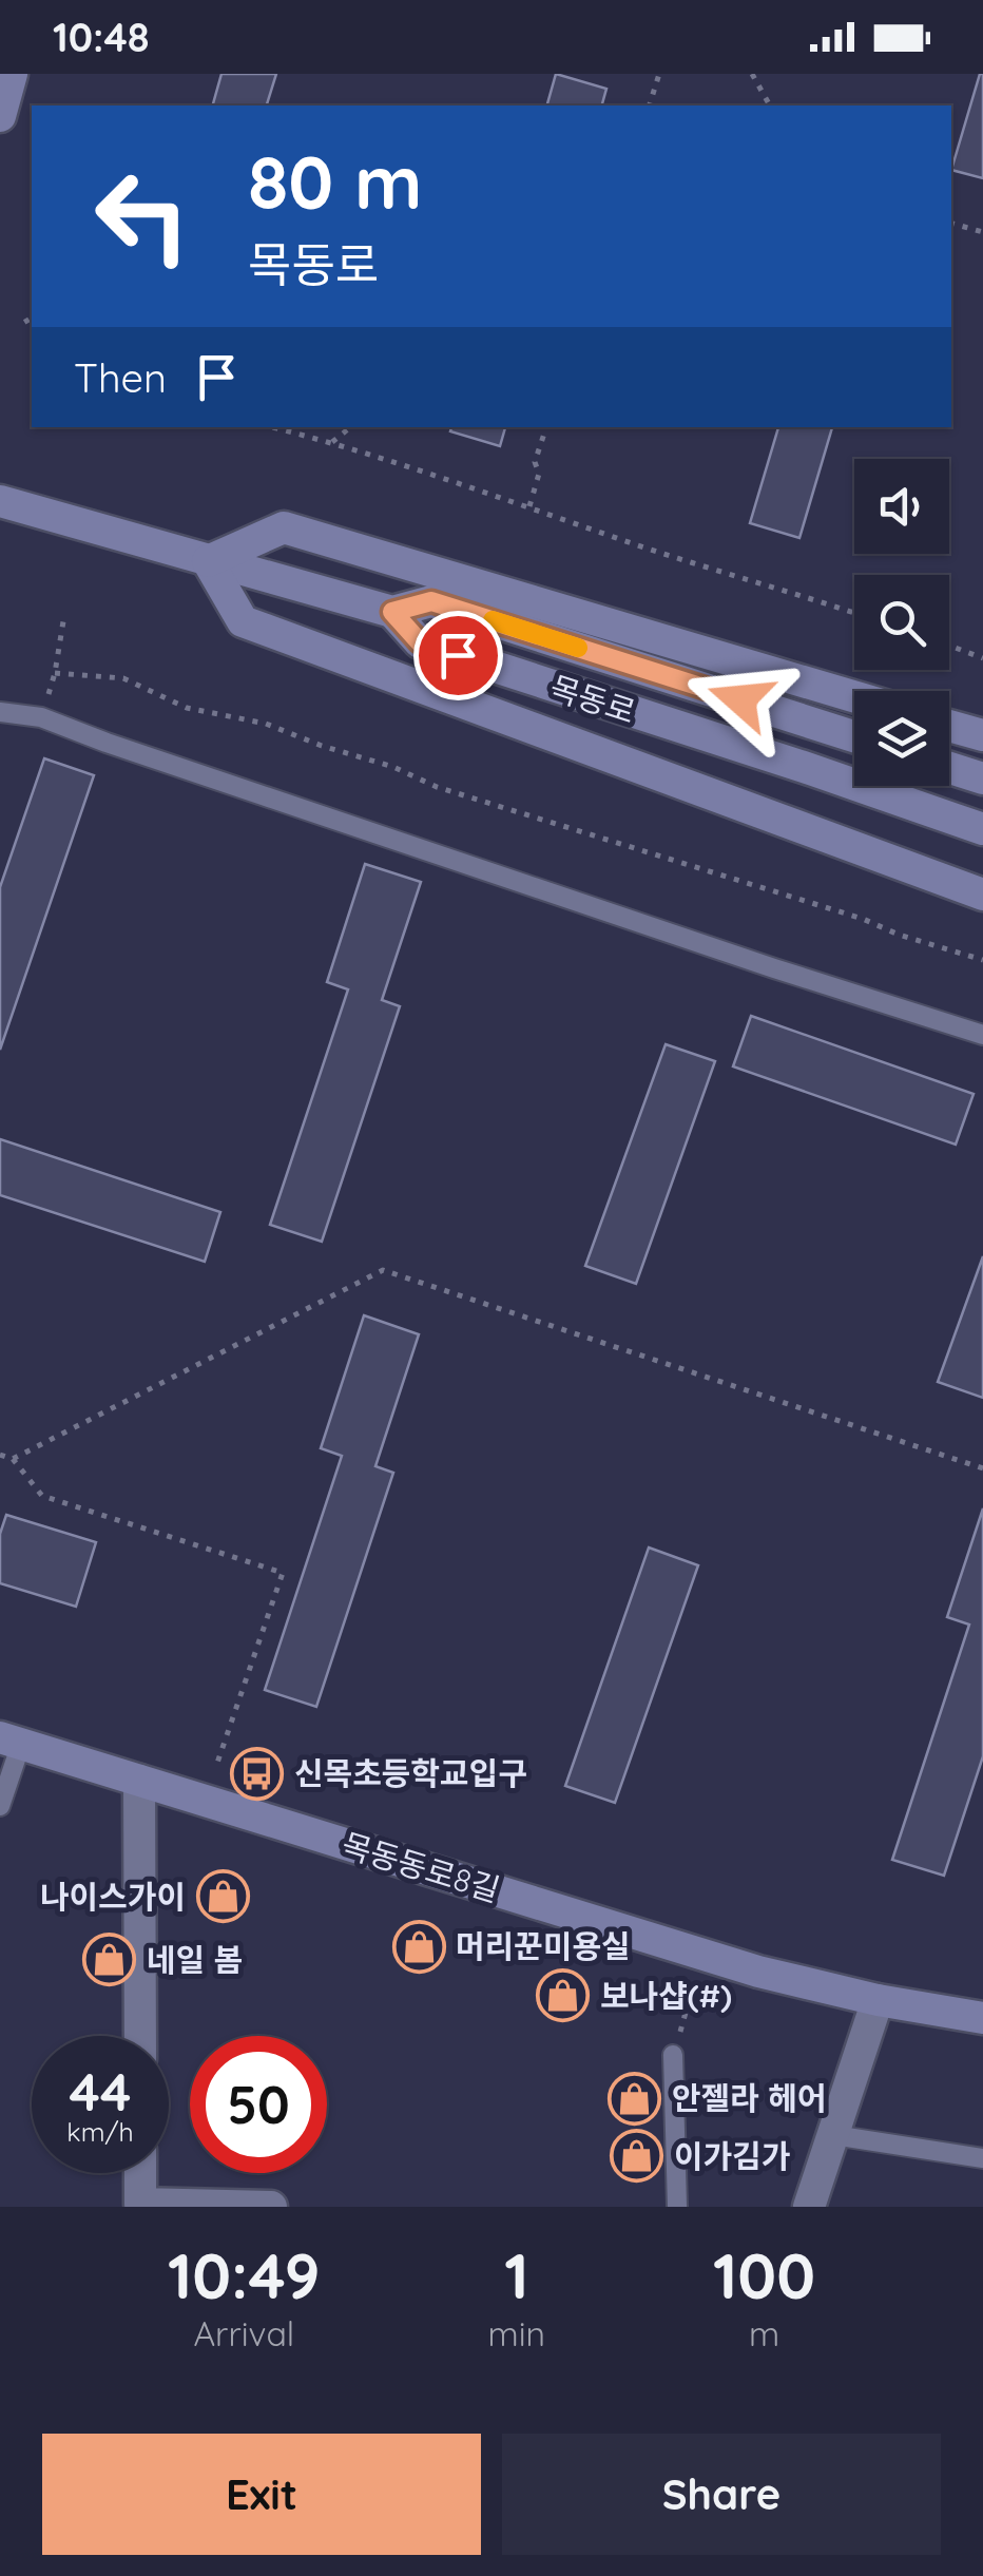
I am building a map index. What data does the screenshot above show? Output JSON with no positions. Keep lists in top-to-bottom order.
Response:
{
  "streets": {
    "main road": ["목동로", "목동동로8길"]
  },
  "places": {
    "bus stop": ["신목초등학교입구"],
    "shop": [
      "나이스가이",
      "머리꾼미용실",
      "네일 봄",
      "보나샵(#)",
      "안젤라 헤어",
      "이가김가"
    ]
  },
  "page": {
    "status": "10:48",
    "turn": ["80 m", "목동로"],
    "then": "Then",
    "speed": "44 km/h",
    "limit": "50",
    "eta": [
      "10:49",
      "Arrival",
      "1",
      "min",
      "100",
      "m"
    ],
    "buttons": ["Exit", "Share"]
  }
}
